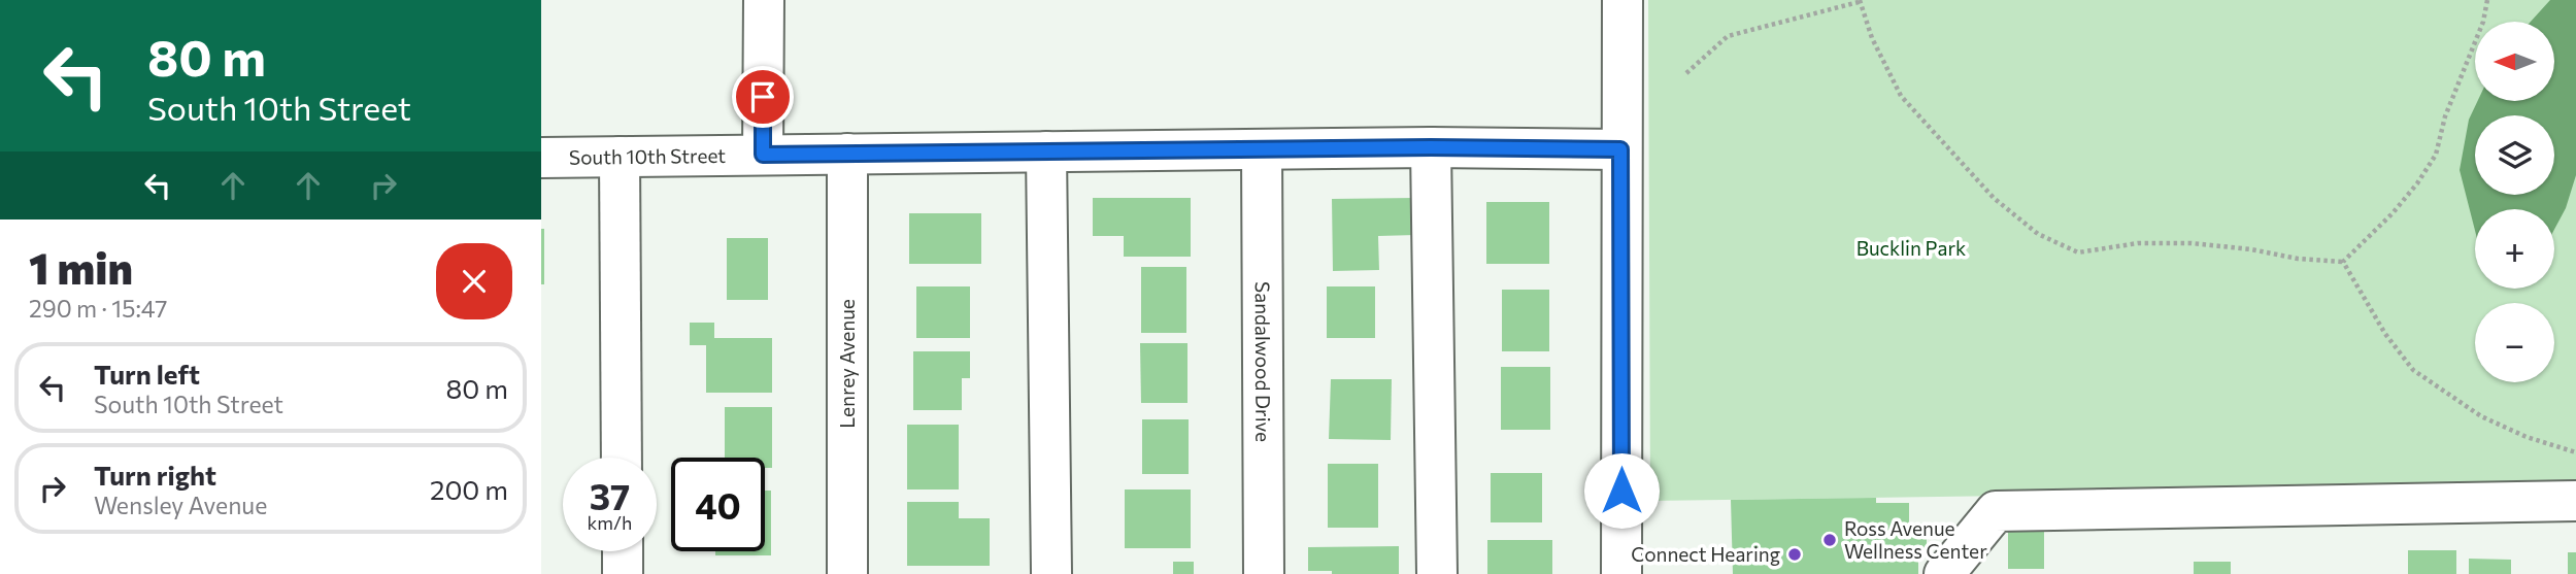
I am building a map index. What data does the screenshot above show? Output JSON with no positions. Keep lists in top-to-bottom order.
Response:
{
  "streets": {
    "street": ["South 10th Street", "Sandalwood Drive", "Lenrey Avenue"]
  },
  "crossings": [
    ["South 10th Street", "Sandalwood Drive"],
    ["South 10th Street", "Lenrey Avenue"]
  ],
  "parks": ["Bucklin Park"],
  "places": ["Ross Avenue Wellness Center", "Connect Hearing"],
  "north": "left",
  "page": {
    "turn": ["80 m", "South 10th Street"],
    "map_buttons": ["+", "−"],
    "heading": ["1 min", "290 m · 15:47"],
    "list": [
      {
        "name": "Turn left",
        "note": "South 10th Street",
        "value": "80 m"
      },
      {
        "name": "Turn right",
        "note": "Wensley Avenue",
        "value": "200 m"
      }
    ],
    "speed": "37 km/h",
    "limit": "40"
  }
}
